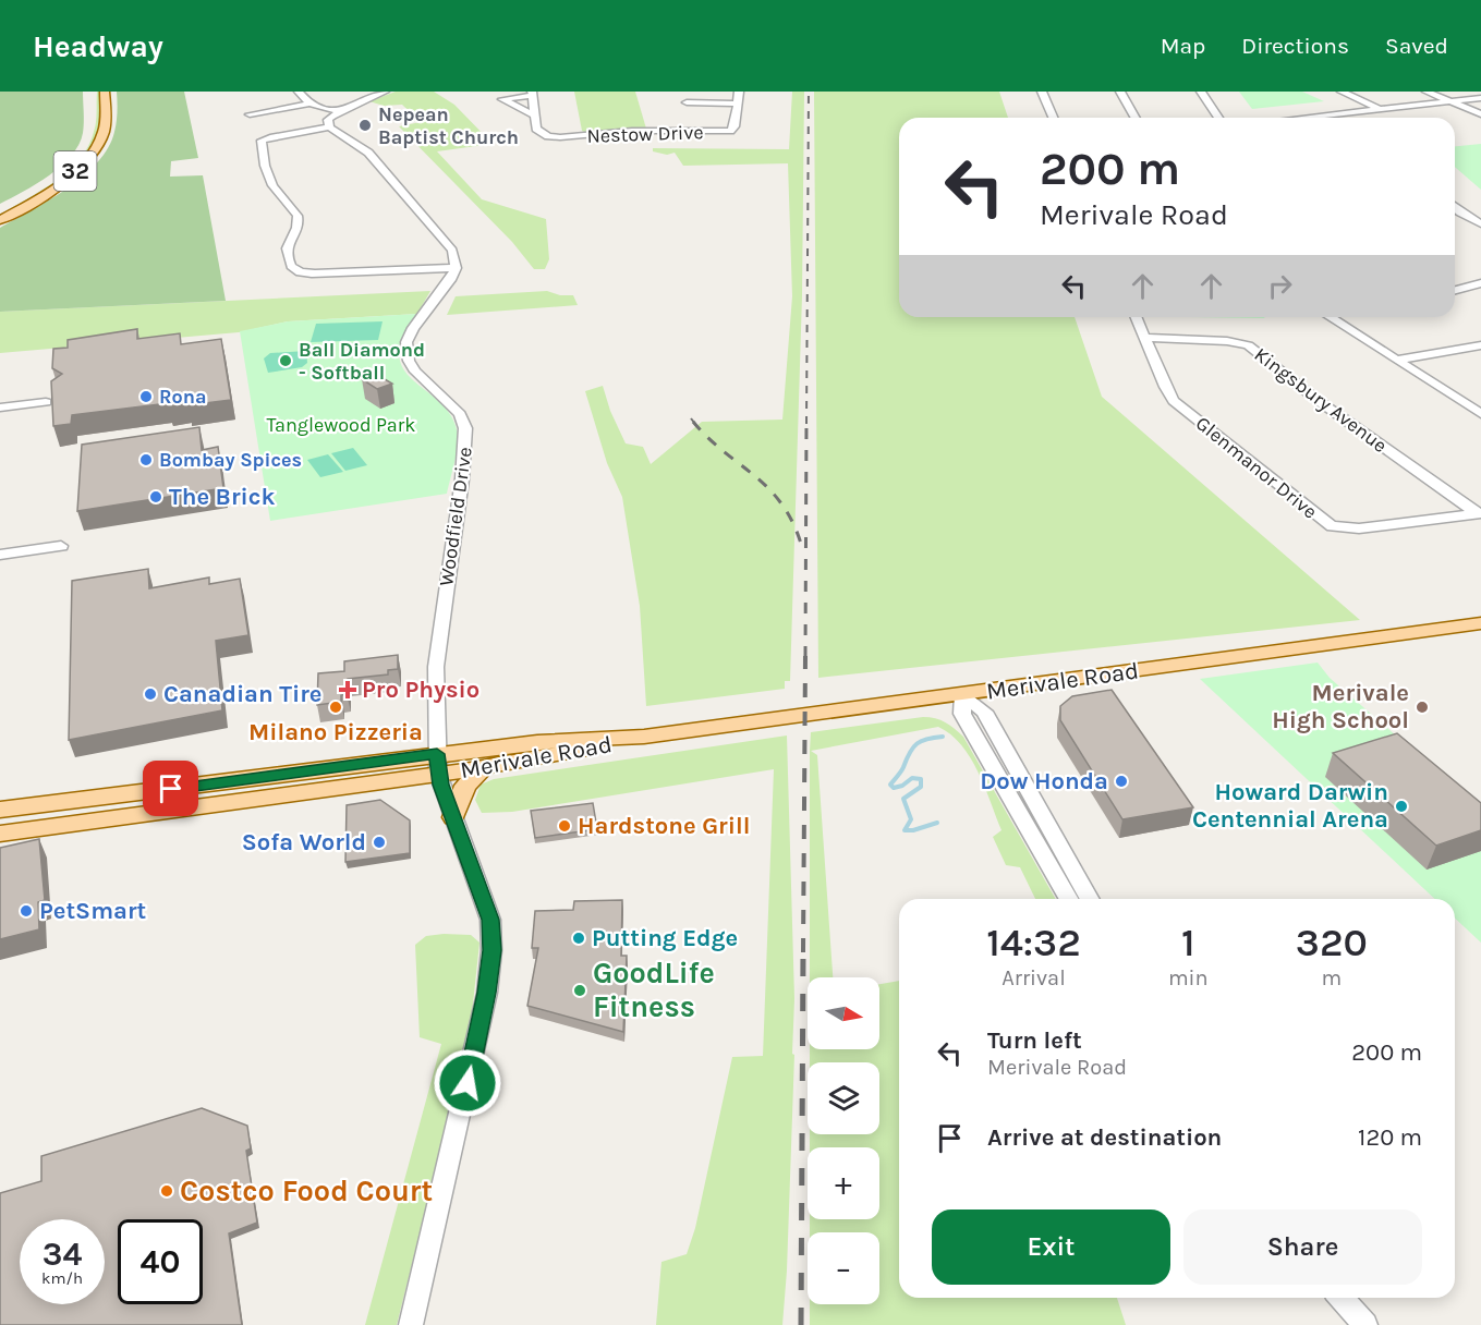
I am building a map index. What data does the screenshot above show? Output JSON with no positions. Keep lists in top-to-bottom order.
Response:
{
  "streets": {
    "main road": ["32", "Merivale Road"],
    "street": [
      "Nestow Drive",
      "Kingsbury Avenue",
      "Glenmanor Drive",
      "Woodfield Drive"
    ]
  },
  "crossings": [
    ["Kingsbury Avenue", "Glenmanor Drive"],
    ["Woodfield Drive", "Merivale Road"]
  ],
  "parks": ["Tanglewood Park"],
  "places": {
    "other": [
      "Nepean Baptist Church",
      "Ball Diamond - Softball",
      "Rona",
      "Bombay Spices",
      "The Brick",
      "Canadian Tire",
      "Milano Pizzeria",
      "Merivale High School",
      "Dow Honda",
      "Howard Darwin Centennial Arena",
      "Hardstone Grill",
      "Sofa World",
      "PetSmart",
      "Putting Edge",
      "GoodLife Fitness",
      "Costco Food Court"
    ],
    "health": ["Pro Physio"]
  },
  "north": "right",
  "page": {
    "header": "Headway",
    "nav": ["Map", "Directions", "Saved"],
    "turn": ["200 m", "Merivale Road"],
    "eta": [
      "14:32",
      "Arrival",
      "1",
      "min",
      "320",
      "m"
    ],
    "map_buttons": ["+", "−"],
    "list": [
      {
        "name": "Turn left",
        "note": "Merivale Road",
        "value": "200 m"
      },
      {
        "name": "Arrive at destination",
        "value": "120 m"
      }
    ],
    "buttons": ["Exit", "Share"],
    "speed": "34 km/h",
    "limit": "40"
  }
}
